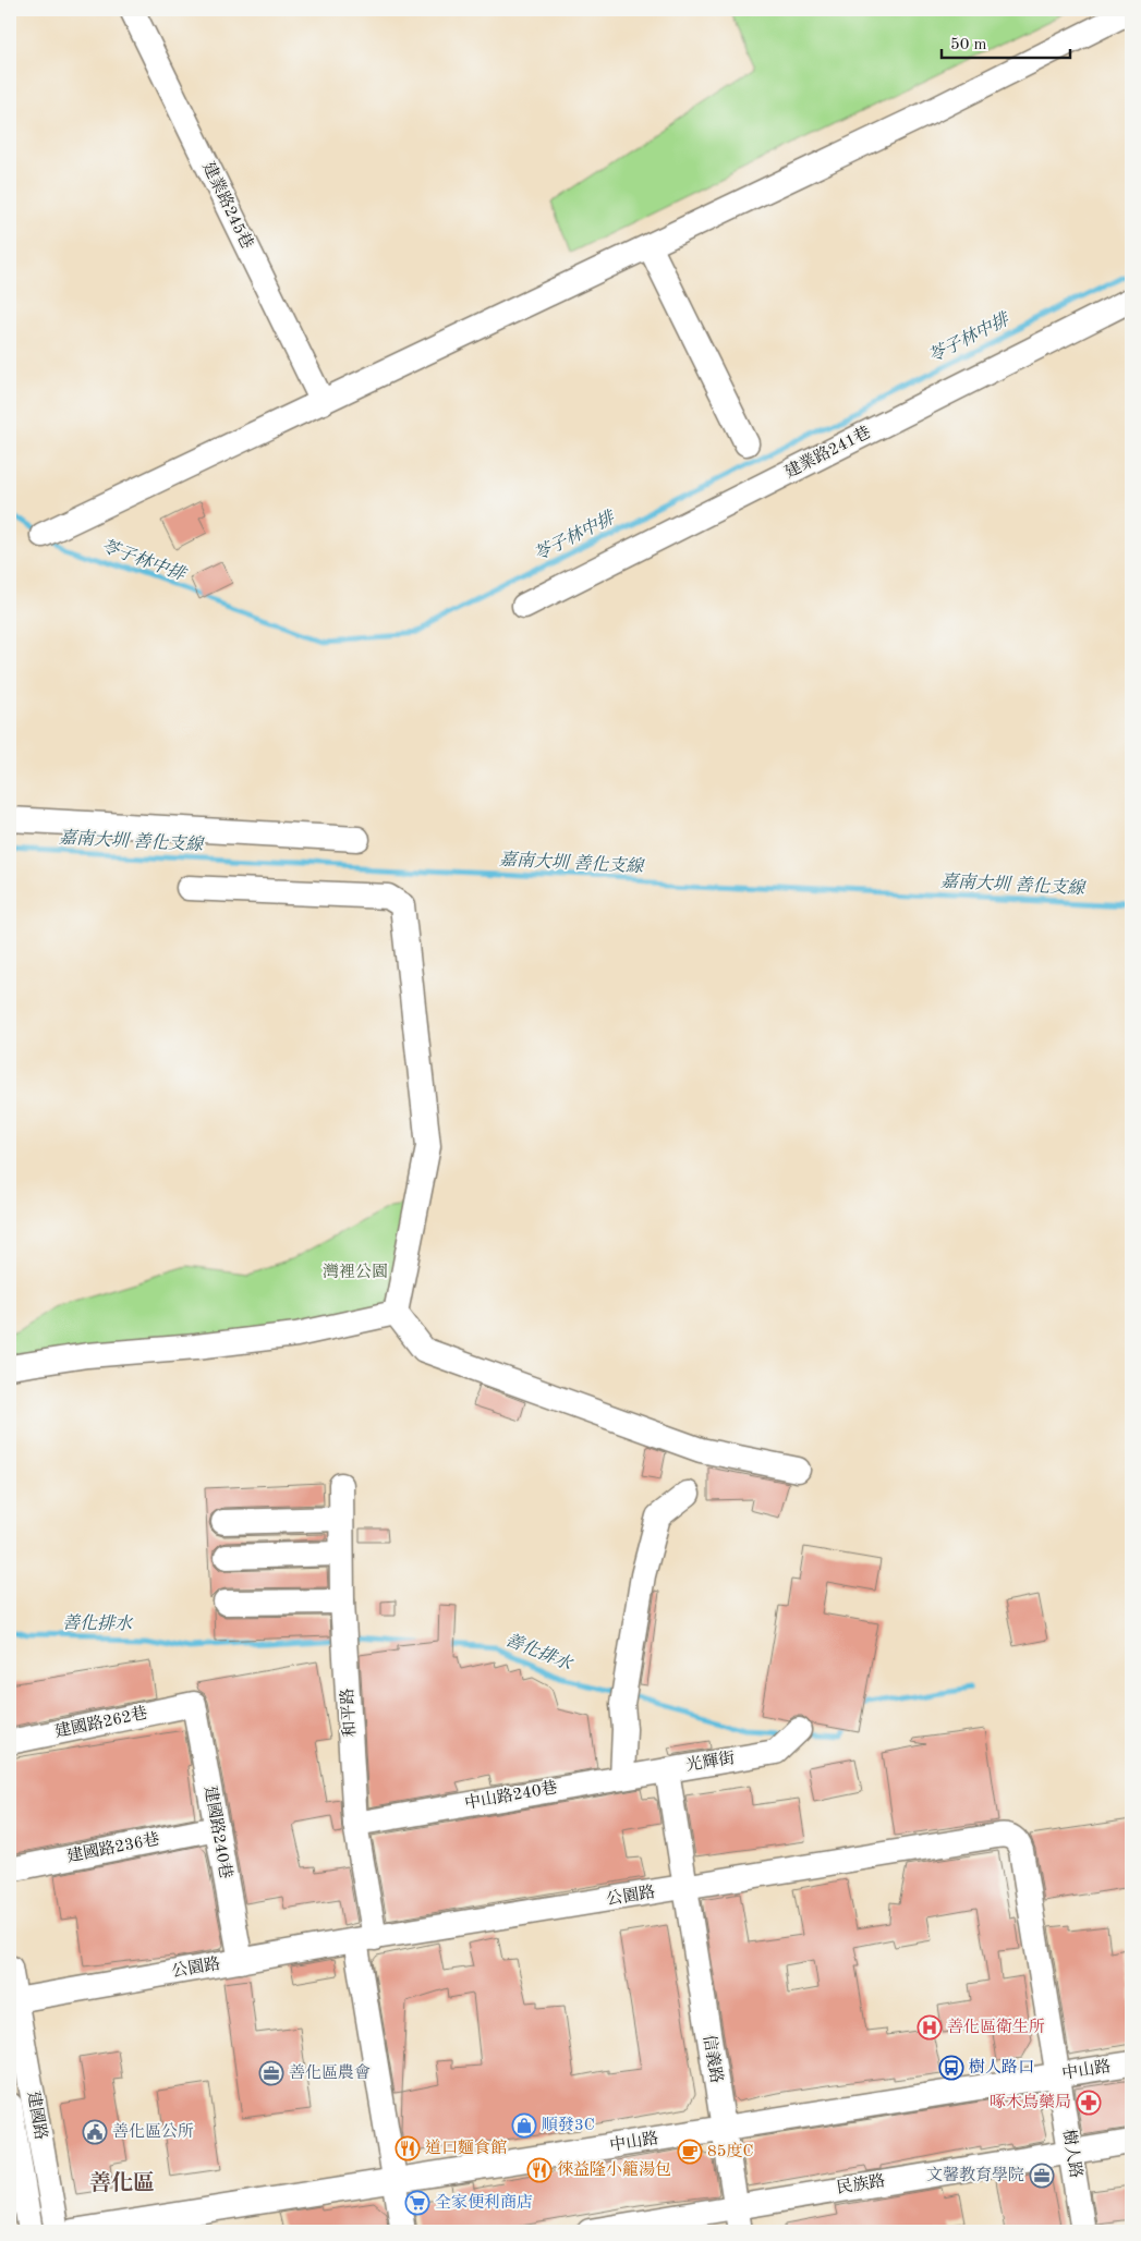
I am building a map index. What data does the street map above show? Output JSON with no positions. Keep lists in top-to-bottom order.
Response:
{
  "streets": {
    "street": [
      "建業路245巷",
      "建業路241巷",
      "和平路",
      "建國路262巷",
      "光輝街",
      "中山路240巷",
      "建國路240巷",
      "建國路236巷",
      "公園路",
      "信義路",
      "中山路",
      "建國路",
      "樹人路",
      "民族路"
    ]
  },
  "crossings": [
    ["和平路", "中山路240巷"],
    ["和平路", "公園路"],
    ["和平路", "中山路"],
    ["建國路262巷", "建國路240巷"],
    ["光輝街", "中山路240巷"],
    ["光輝街", "公園路"],
    ["光輝街", "信義路"],
    ["建國路240巷", "建國路236巷"],
    ["建國路240巷", "公園路"],
    ["公園路", "信義路"],
    ["公園路", "中山路"],
    ["公園路", "建國路"],
    ["公園路", "樹人路"],
    ["信義路", "中山路"],
    ["信義路", "民族路"],
    ["中山路", "樹人路"],
    ["樹人路", "民族路"]
  ],
  "districts": ["善化區"],
  "water": ["苓子林中排", "嘉南大圳 善化支線", "善化排水"],
  "parks": ["灣裡公園"],
  "places": {
    "hospital": ["善化區衛生所"],
    "bus stop": ["樹人路口"],
    "office": ["善化區農會", "文馨教育學院"],
    "pharmacy": ["啄木鳥藥局"],
    "shop": ["順發3C"],
    "public building": ["善化區公所"],
    "restaurant": ["道口麵食館", "徠益隆小籠湯包"],
    "cafe": ["85度C"],
    "supermarket": ["全家便利商店"]
  },
  "scale_bar": "50 m"
}
